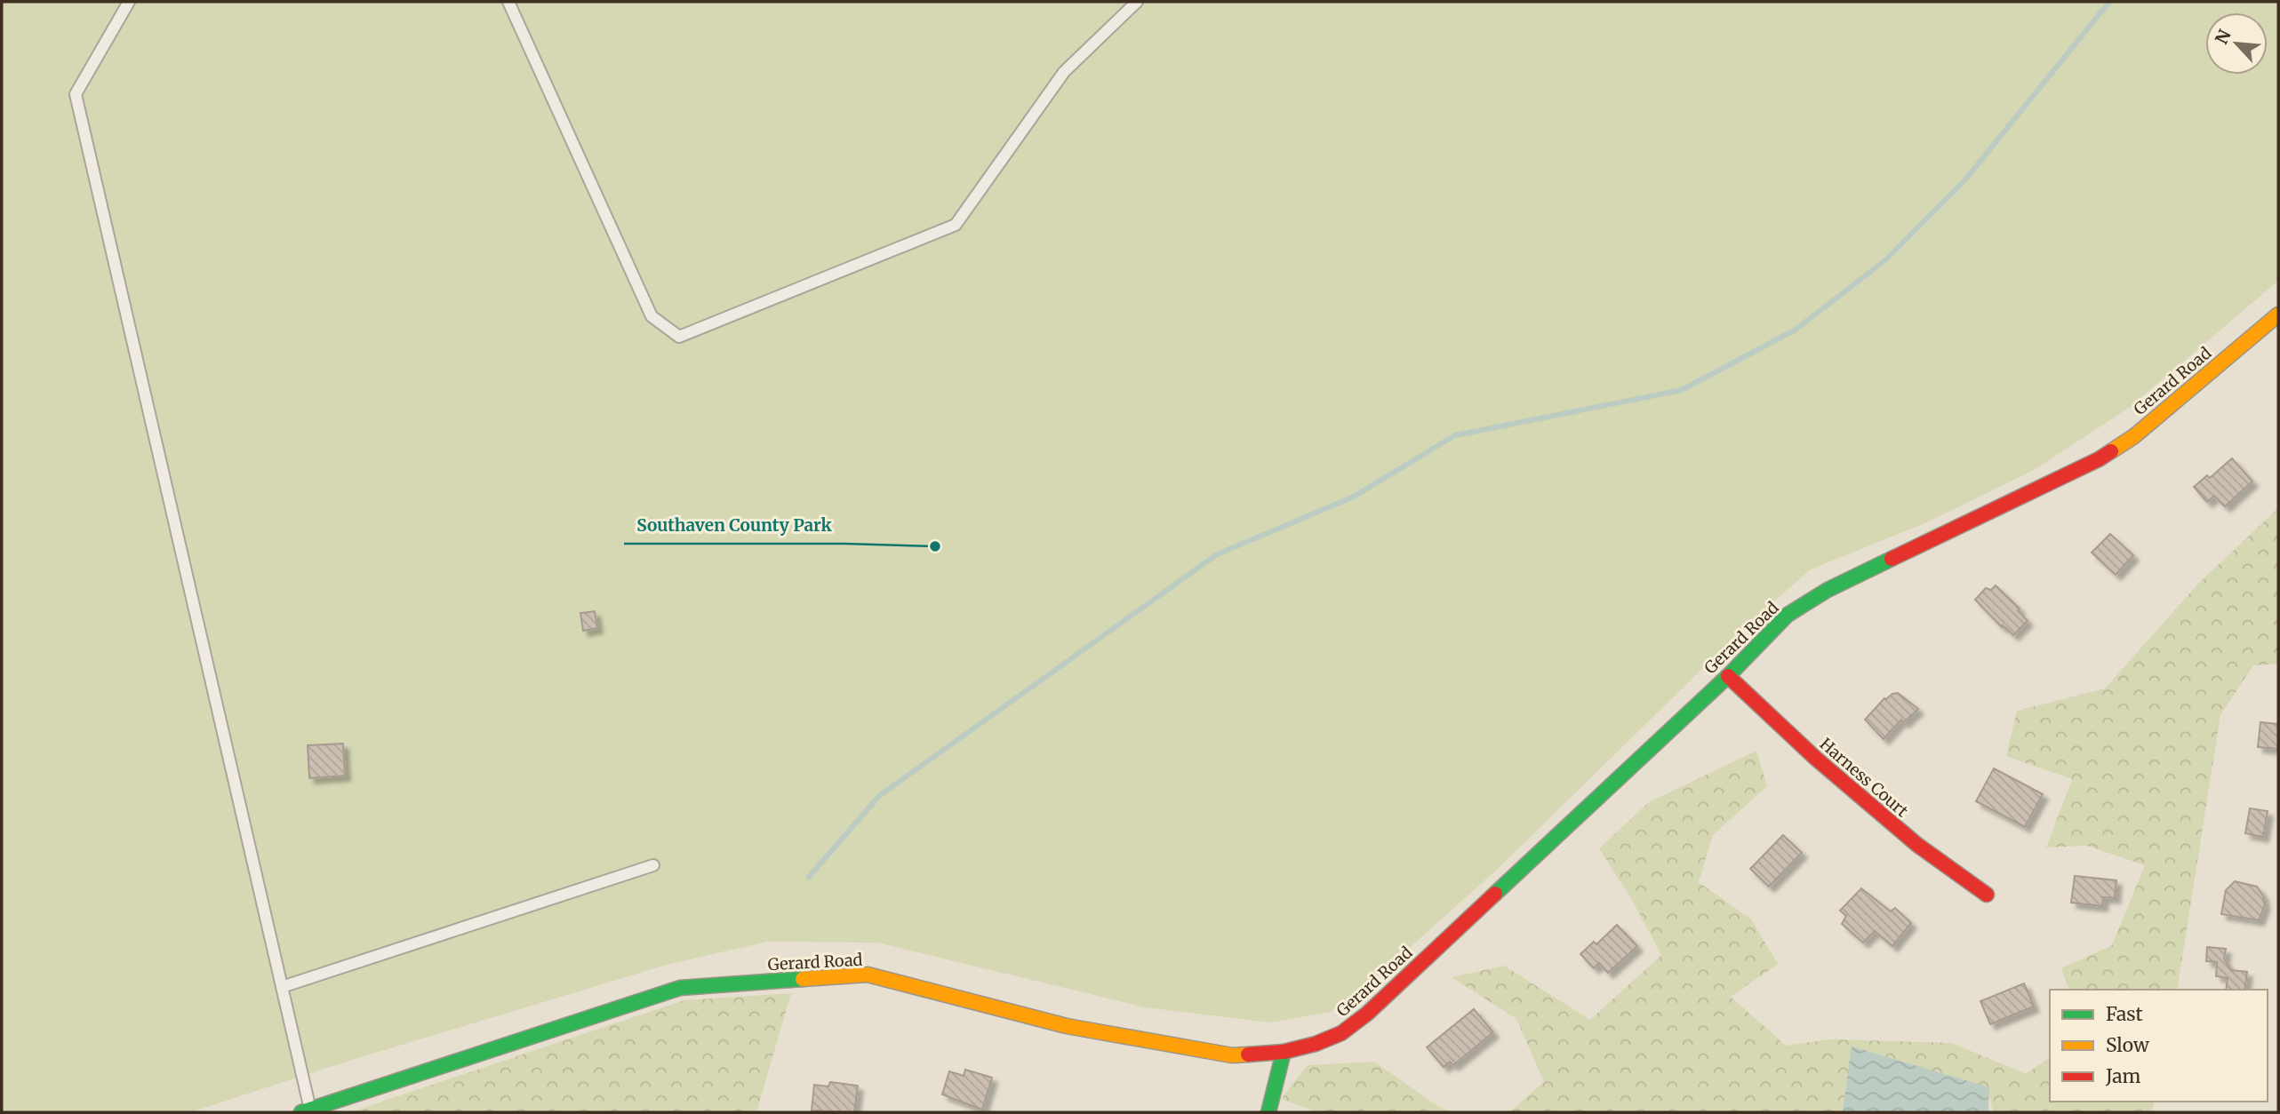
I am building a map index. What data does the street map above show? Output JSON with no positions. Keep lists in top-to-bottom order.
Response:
{
  "streets": {
    "street": ["Gerard Road", "Harness Court"]
  },
  "crossings": [
    ["Gerard Road", "Harness Court"]
  ],
  "places": ["Southaven County Park"],
  "legend": ["Fast", "Slow", "Jam"],
  "north": "top left"
}
